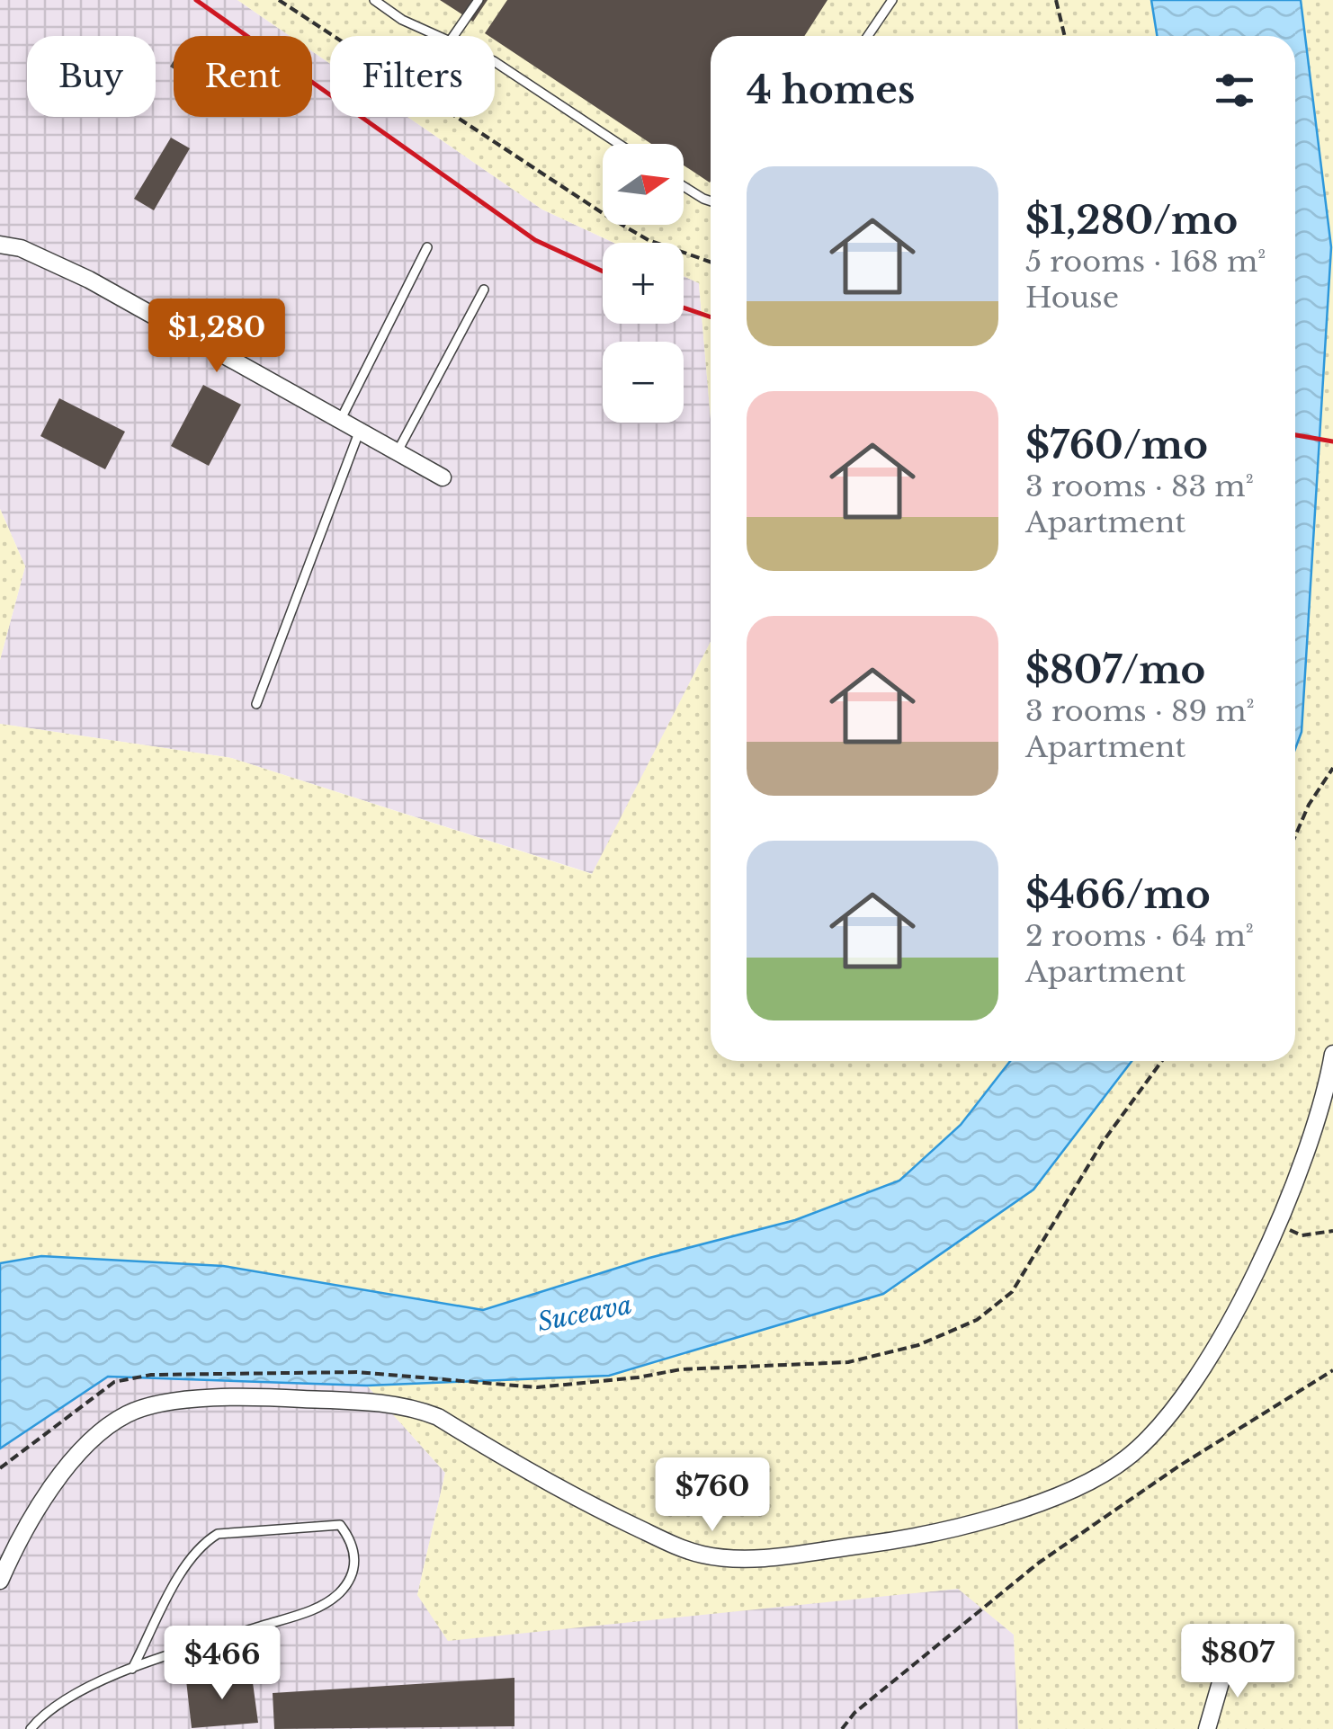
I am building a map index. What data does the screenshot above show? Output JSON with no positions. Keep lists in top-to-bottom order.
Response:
{
  "water": ["Suceava"],
  "north": "right",
  "page": {
    "chip": ["Buy", "Rent", "Filters"],
    "heading": "4 homes",
    "map_buttons": ["+", "−"],
    "list": [
      {
        "name": "$1,280/mo",
        "note": "5 rooms · 168 m² · House"
      },
      {
        "name": "$760/mo",
        "note": "3 rooms · 83 m² · Apartment"
      },
      {
        "name": "$807/mo",
        "note": "3 rooms · 89 m² · Apartment"
      },
      {
        "name": "$466/mo",
        "note": "2 rooms · 64 m² · Apartment"
      }
    ],
    "price": [
      "$1,280",
      "$760",
      "$807",
      "$466"
    ]
  }
}
